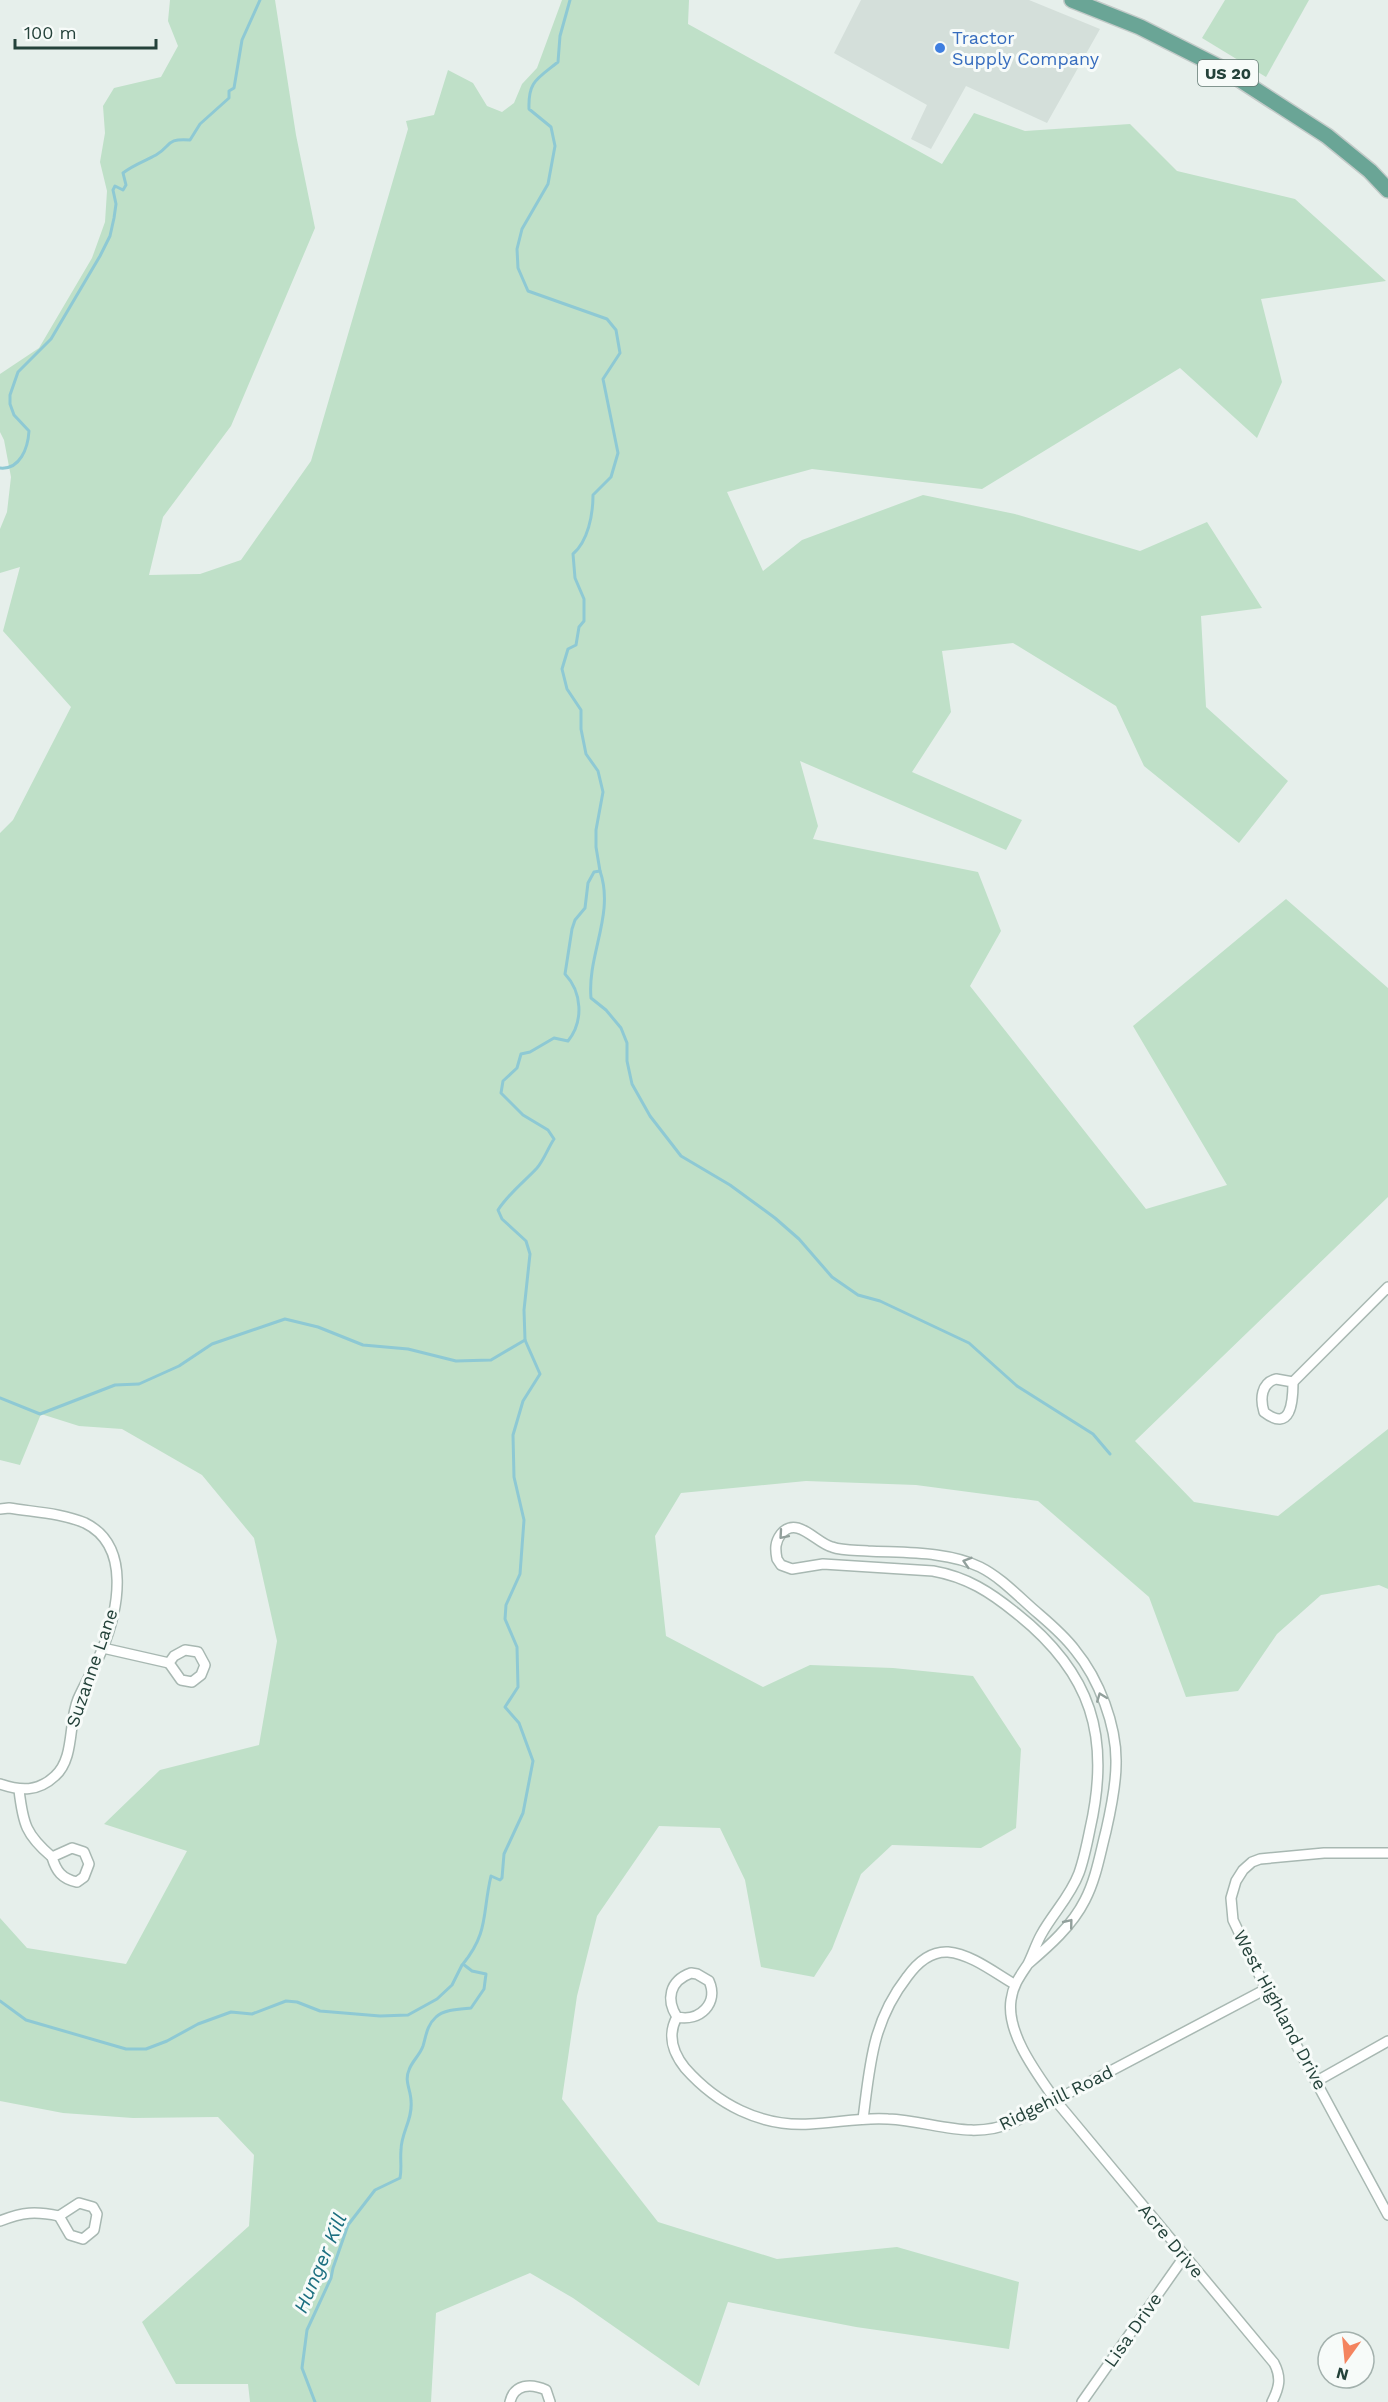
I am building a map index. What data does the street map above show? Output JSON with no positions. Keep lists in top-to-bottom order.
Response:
{
  "streets": {
    "main road": ["US 20"],
    "street": [
      "Suzanne Lane",
      "West Highland Drive",
      "Ridgehill Road",
      "Acre Drive",
      "Lisa Drive"
    ]
  },
  "crossings": [
    ["West Highland Drive", "Ridgehill Road"],
    ["Ridgehill Road", "Acre Drive"],
    ["Acre Drive", "Lisa Drive"]
  ],
  "water": ["Hunger Kill"],
  "places": ["Tractor Supply Company"],
  "scale_bar": "100 m",
  "north": "bottom"
}
